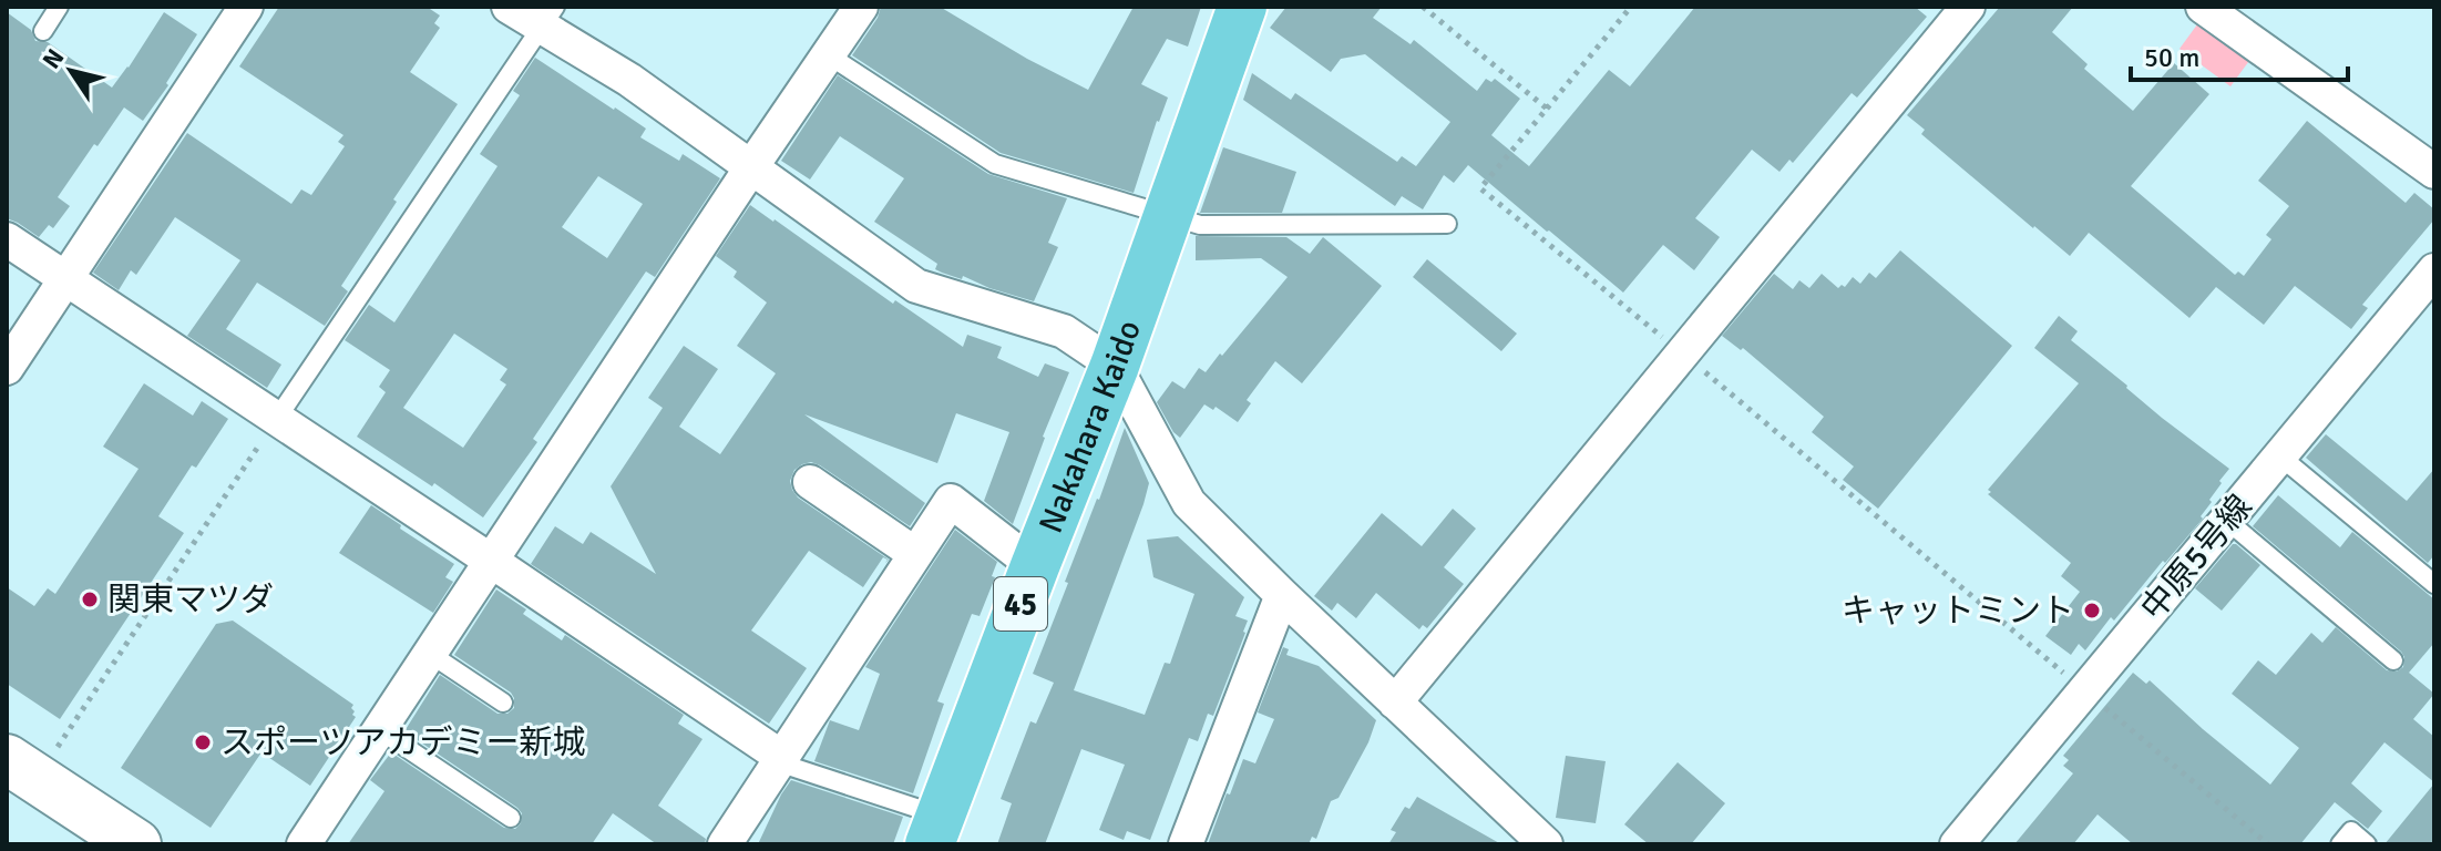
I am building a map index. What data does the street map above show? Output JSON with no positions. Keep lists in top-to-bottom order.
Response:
{
  "streets": {
    "main road": ["Nakahara Kaido", "45"],
    "street": ["中原5号線"]
  },
  "places": ["関東マツダ", "キャットミント", "スポーツアカデミー新城"],
  "scale_bar": "50 m",
  "north": "top left"
}
